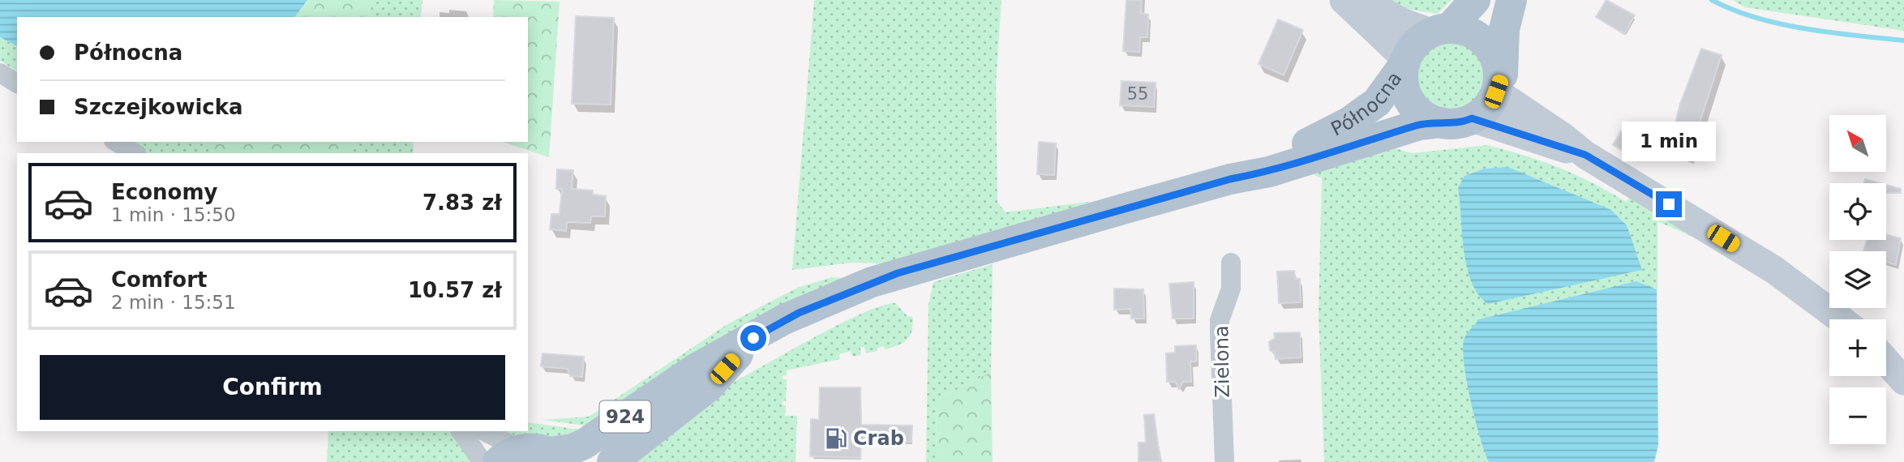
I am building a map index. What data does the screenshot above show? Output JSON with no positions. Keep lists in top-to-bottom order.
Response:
{
  "streets": {
    "main road": ["Północna", "924"],
    "street": ["Zielona"]
  },
  "crossings": [
    ["Północna", "924"]
  ],
  "places": {
    "fuel station": ["Crab"]
  },
  "house_numbers": ["55"],
  "north": "top left",
  "page": {
    "banner": ["Północna", "Szczejkowicka"],
    "map_buttons": ["+", "−"],
    "bubble": "1 min",
    "list": [
      {
        "name": "Economy",
        "note": "1 min · 15:50",
        "value": "7.83 zł"
      },
      {
        "name": "Comfort",
        "note": "2 min · 15:51",
        "value": "10.57 zł"
      }
    ],
    "buttons": "Confirm"
  }
}
